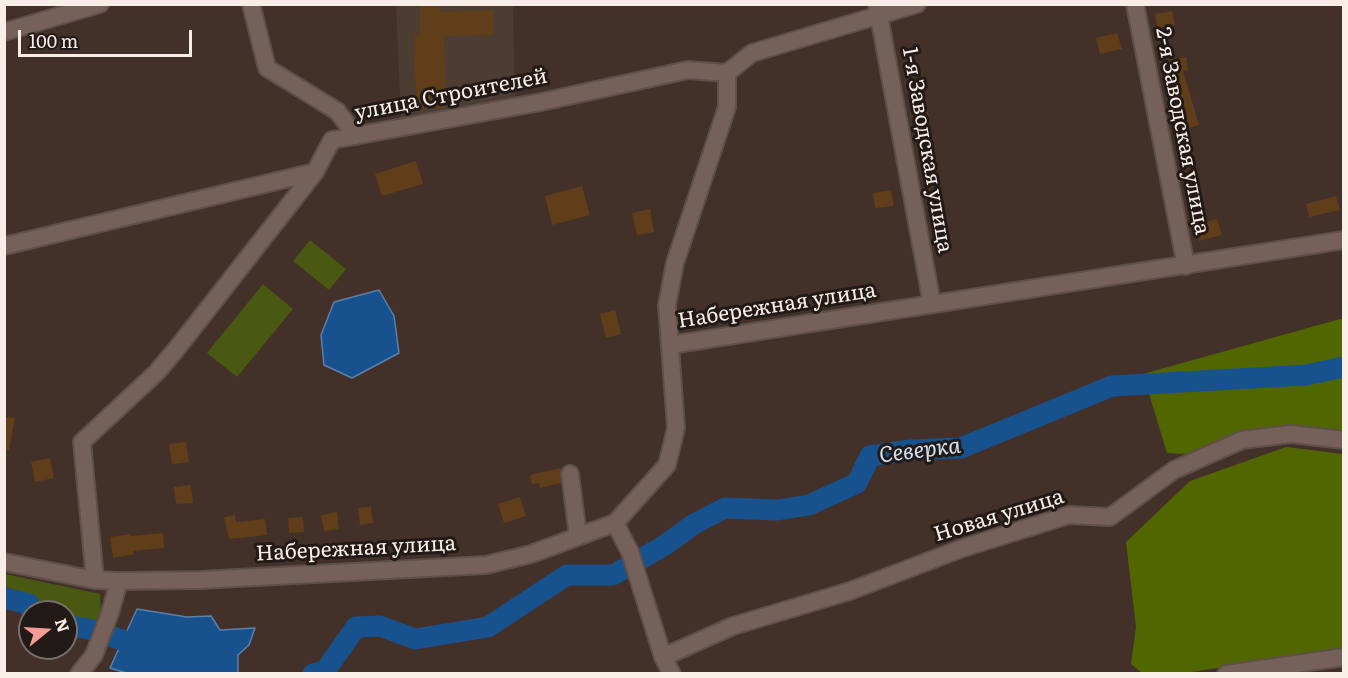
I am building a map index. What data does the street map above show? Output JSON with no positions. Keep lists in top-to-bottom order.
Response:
{
  "streets": {
    "street": [
      "улица Строителей",
      "2-я Заводская улица",
      "1-я Заводская улица",
      "Набережная улица",
      "Новая улица"
    ]
  },
  "crossings": [
    ["2-я Заводская улица", "Набережная улица"],
    ["1-я Заводская улица", "Набережная улица"]
  ],
  "water": ["Северка"],
  "scale_bar": "100 m",
  "north": "right"
}
